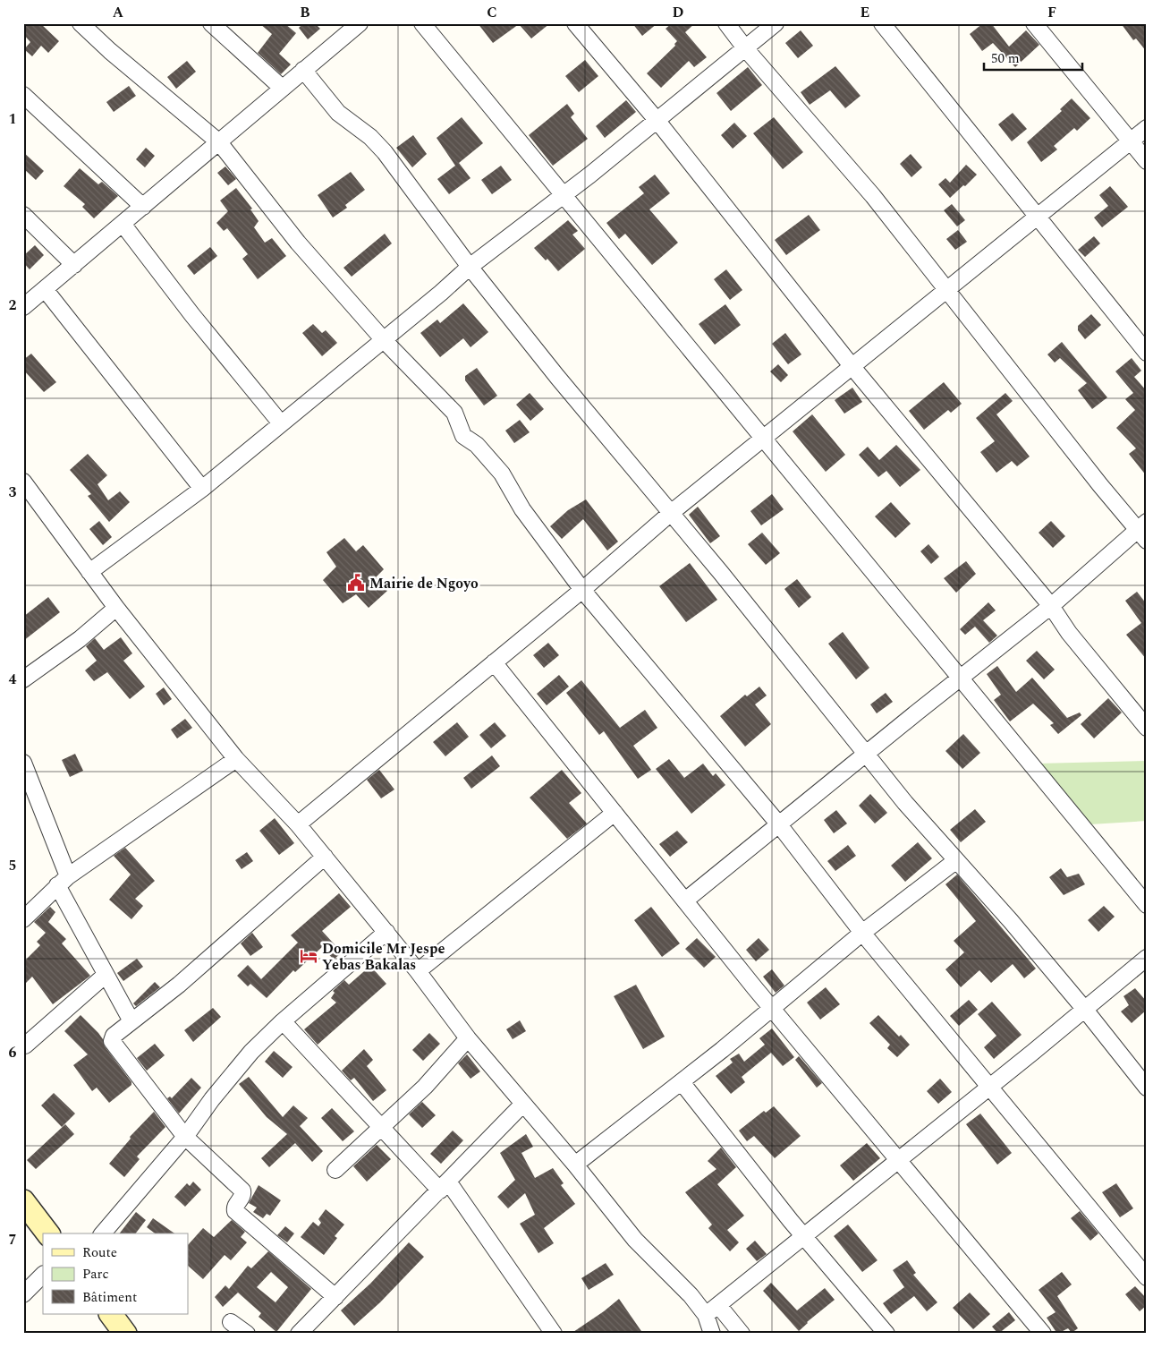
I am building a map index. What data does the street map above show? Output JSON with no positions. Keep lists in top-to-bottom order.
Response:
{
  "places": {
    "public building": ["Mairie de Ngoyo"],
    "hotel": ["Domicile Mr Jespe Yebas Bakalas"]
  },
  "legend": ["Route", "Parc", "Bâtiment"],
  "scale_bar": "50 m",
  "grid": {
    "columns": [
      "A",
      "B",
      "C",
      "D",
      "E",
      "F"
    ],
    "rows": [
      "1",
      "2",
      "3",
      "4",
      "5",
      "6",
      "7"
    ]
  }
}
